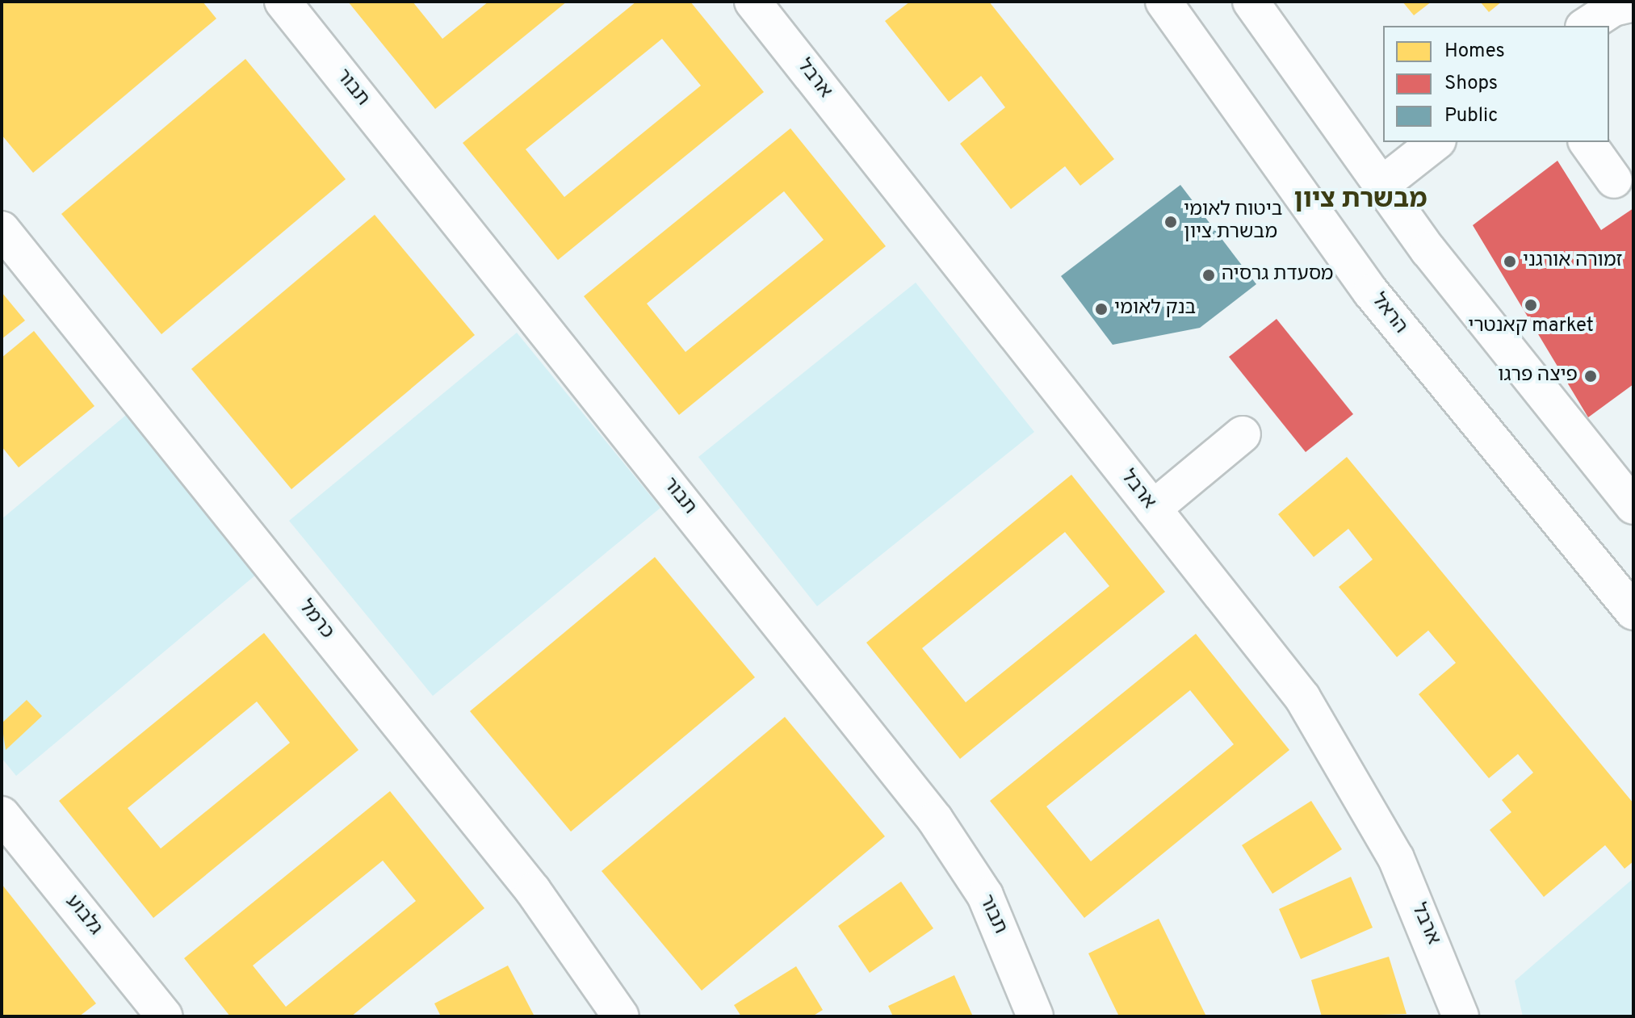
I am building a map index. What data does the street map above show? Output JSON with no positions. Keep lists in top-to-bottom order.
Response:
{
  "streets": {
    "street": [
      "ארבל",
      "תבור",
      "הראל",
      "כרמל",
      "גלבוע"
    ]
  },
  "districts": ["מבשרת ציון"],
  "places": [
    "ביטוח לאומי מבשרת ציון",
    "זמורה אורגני",
    "מסעדת גרסיה",
    "קאנטרי market",
    "בנק לאומי",
    "פיצה פרגו"
  ],
  "legend": ["Homes", "Shops", "Public"]
}
